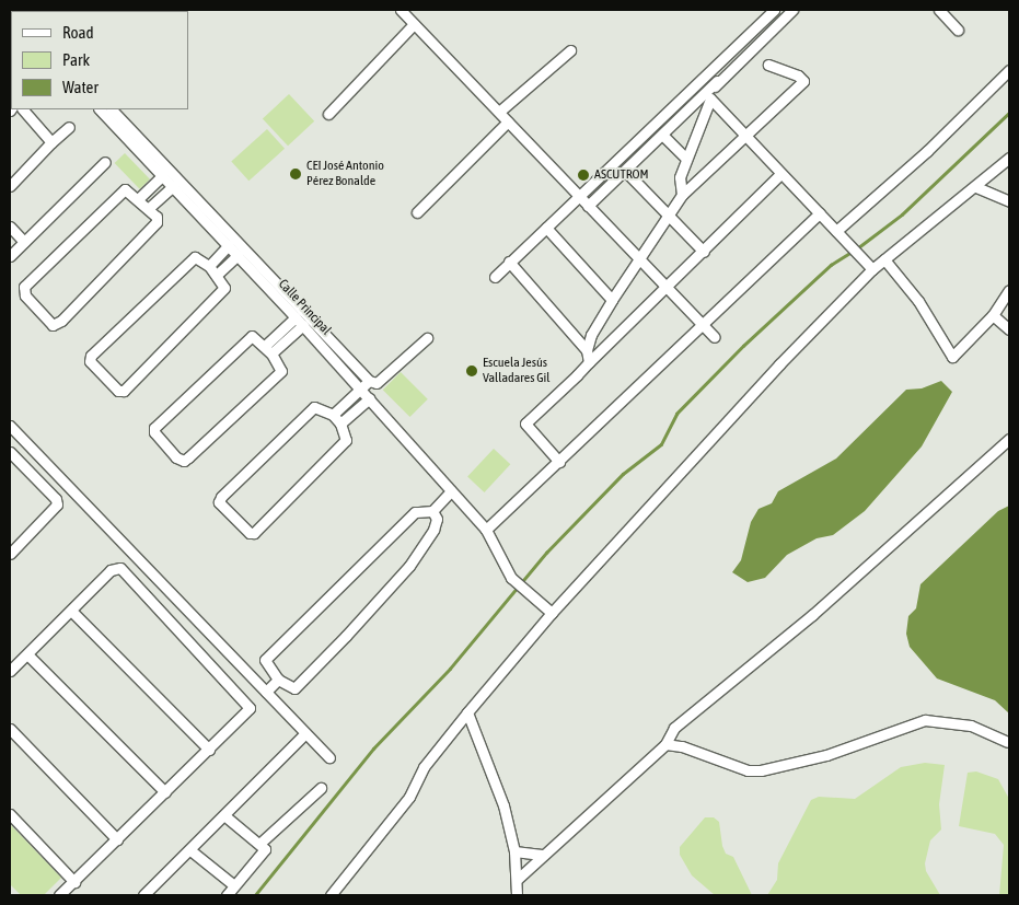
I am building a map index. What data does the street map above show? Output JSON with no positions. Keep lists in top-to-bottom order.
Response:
{
  "streets": {
    "street": ["Calle Principal"]
  },
  "places": ["CEI José Antonio Pérez Bonalde", "ASCUTROM", "Escuela Jesús Valladares Gil"],
  "legend": ["Road", "Park", "Water"]
}
